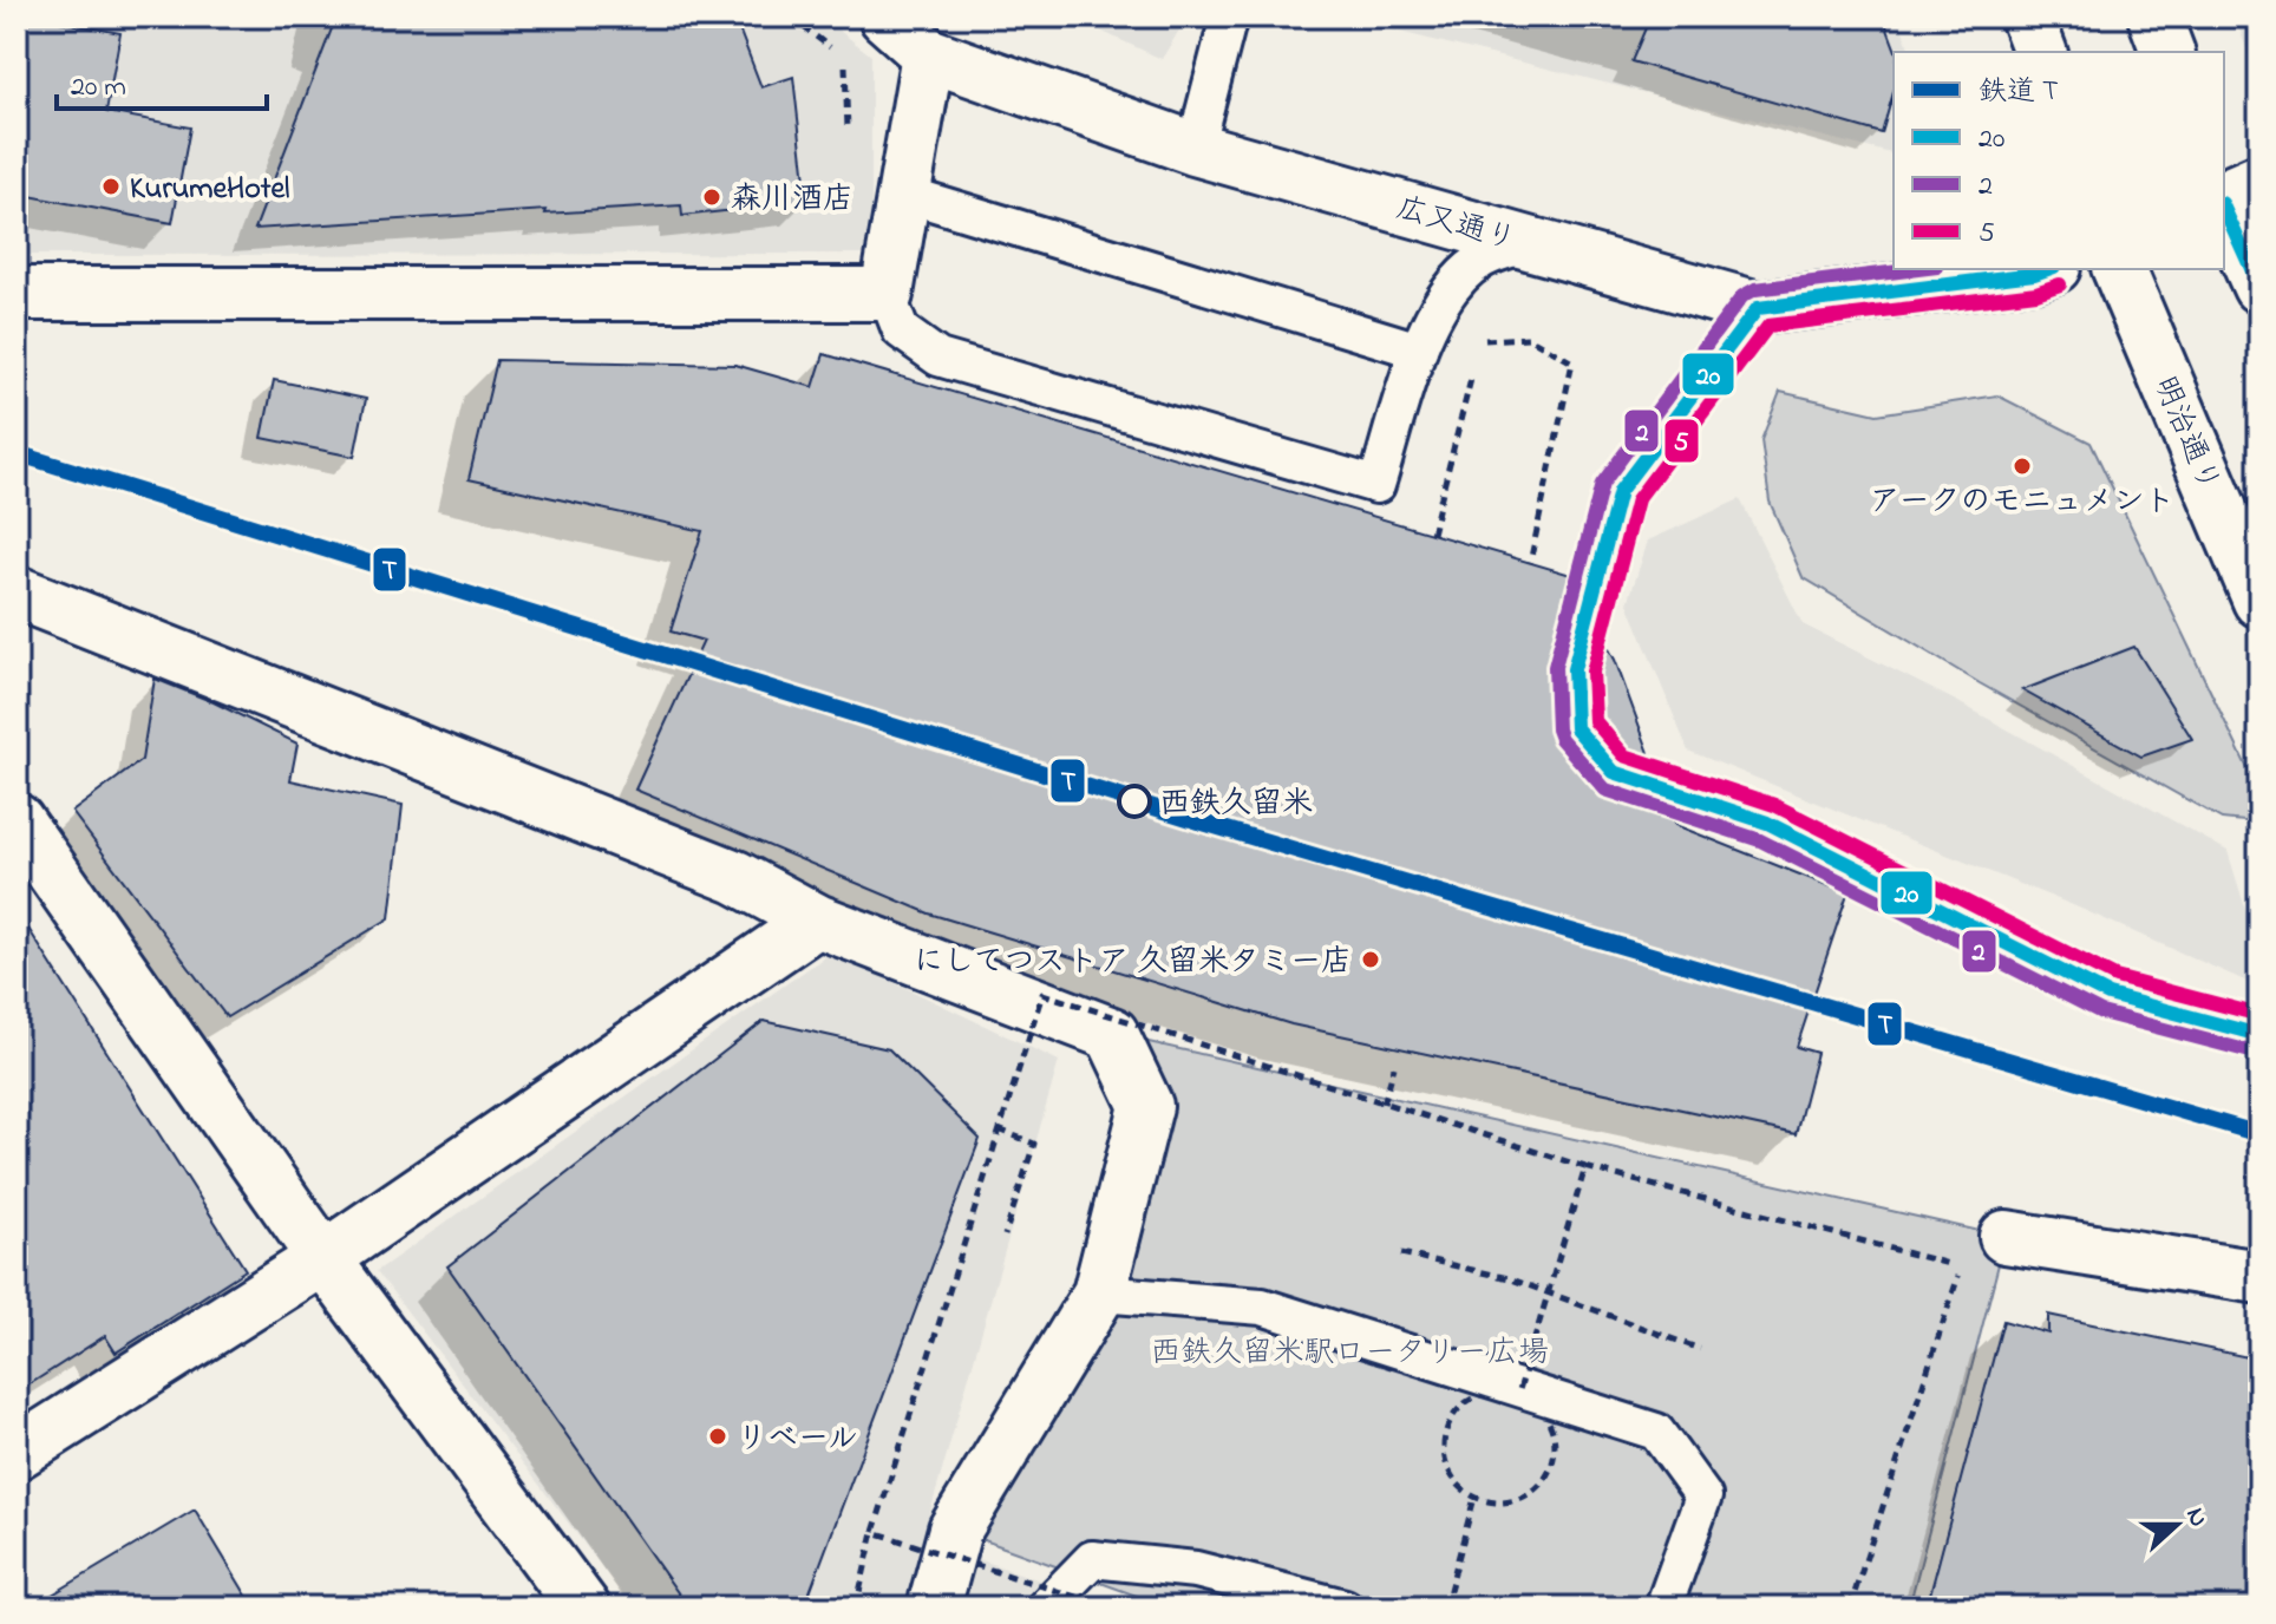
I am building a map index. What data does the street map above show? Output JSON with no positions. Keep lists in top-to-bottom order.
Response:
{
  "streets": {
    "main road": ["広又通り", "明治通り"]
  },
  "parks": ["西鉄久留米駅ロータリー広場"],
  "places": [
    "KurumeHotel",
    "森川酒店",
    "アークのモニュメント",
    "西鉄久留米",
    "にしてつストア 久留米タミー店",
    "リベール"
  ],
  "lines": [
    "transit line 20",
    "transit line 2",
    "transit line 5",
    "rail line T"
  ],
  "legend": [
    "鉄道 T",
    "20",
    "2",
    "5"
  ],
  "scale_bar": "20 m",
  "north": "right"
}
